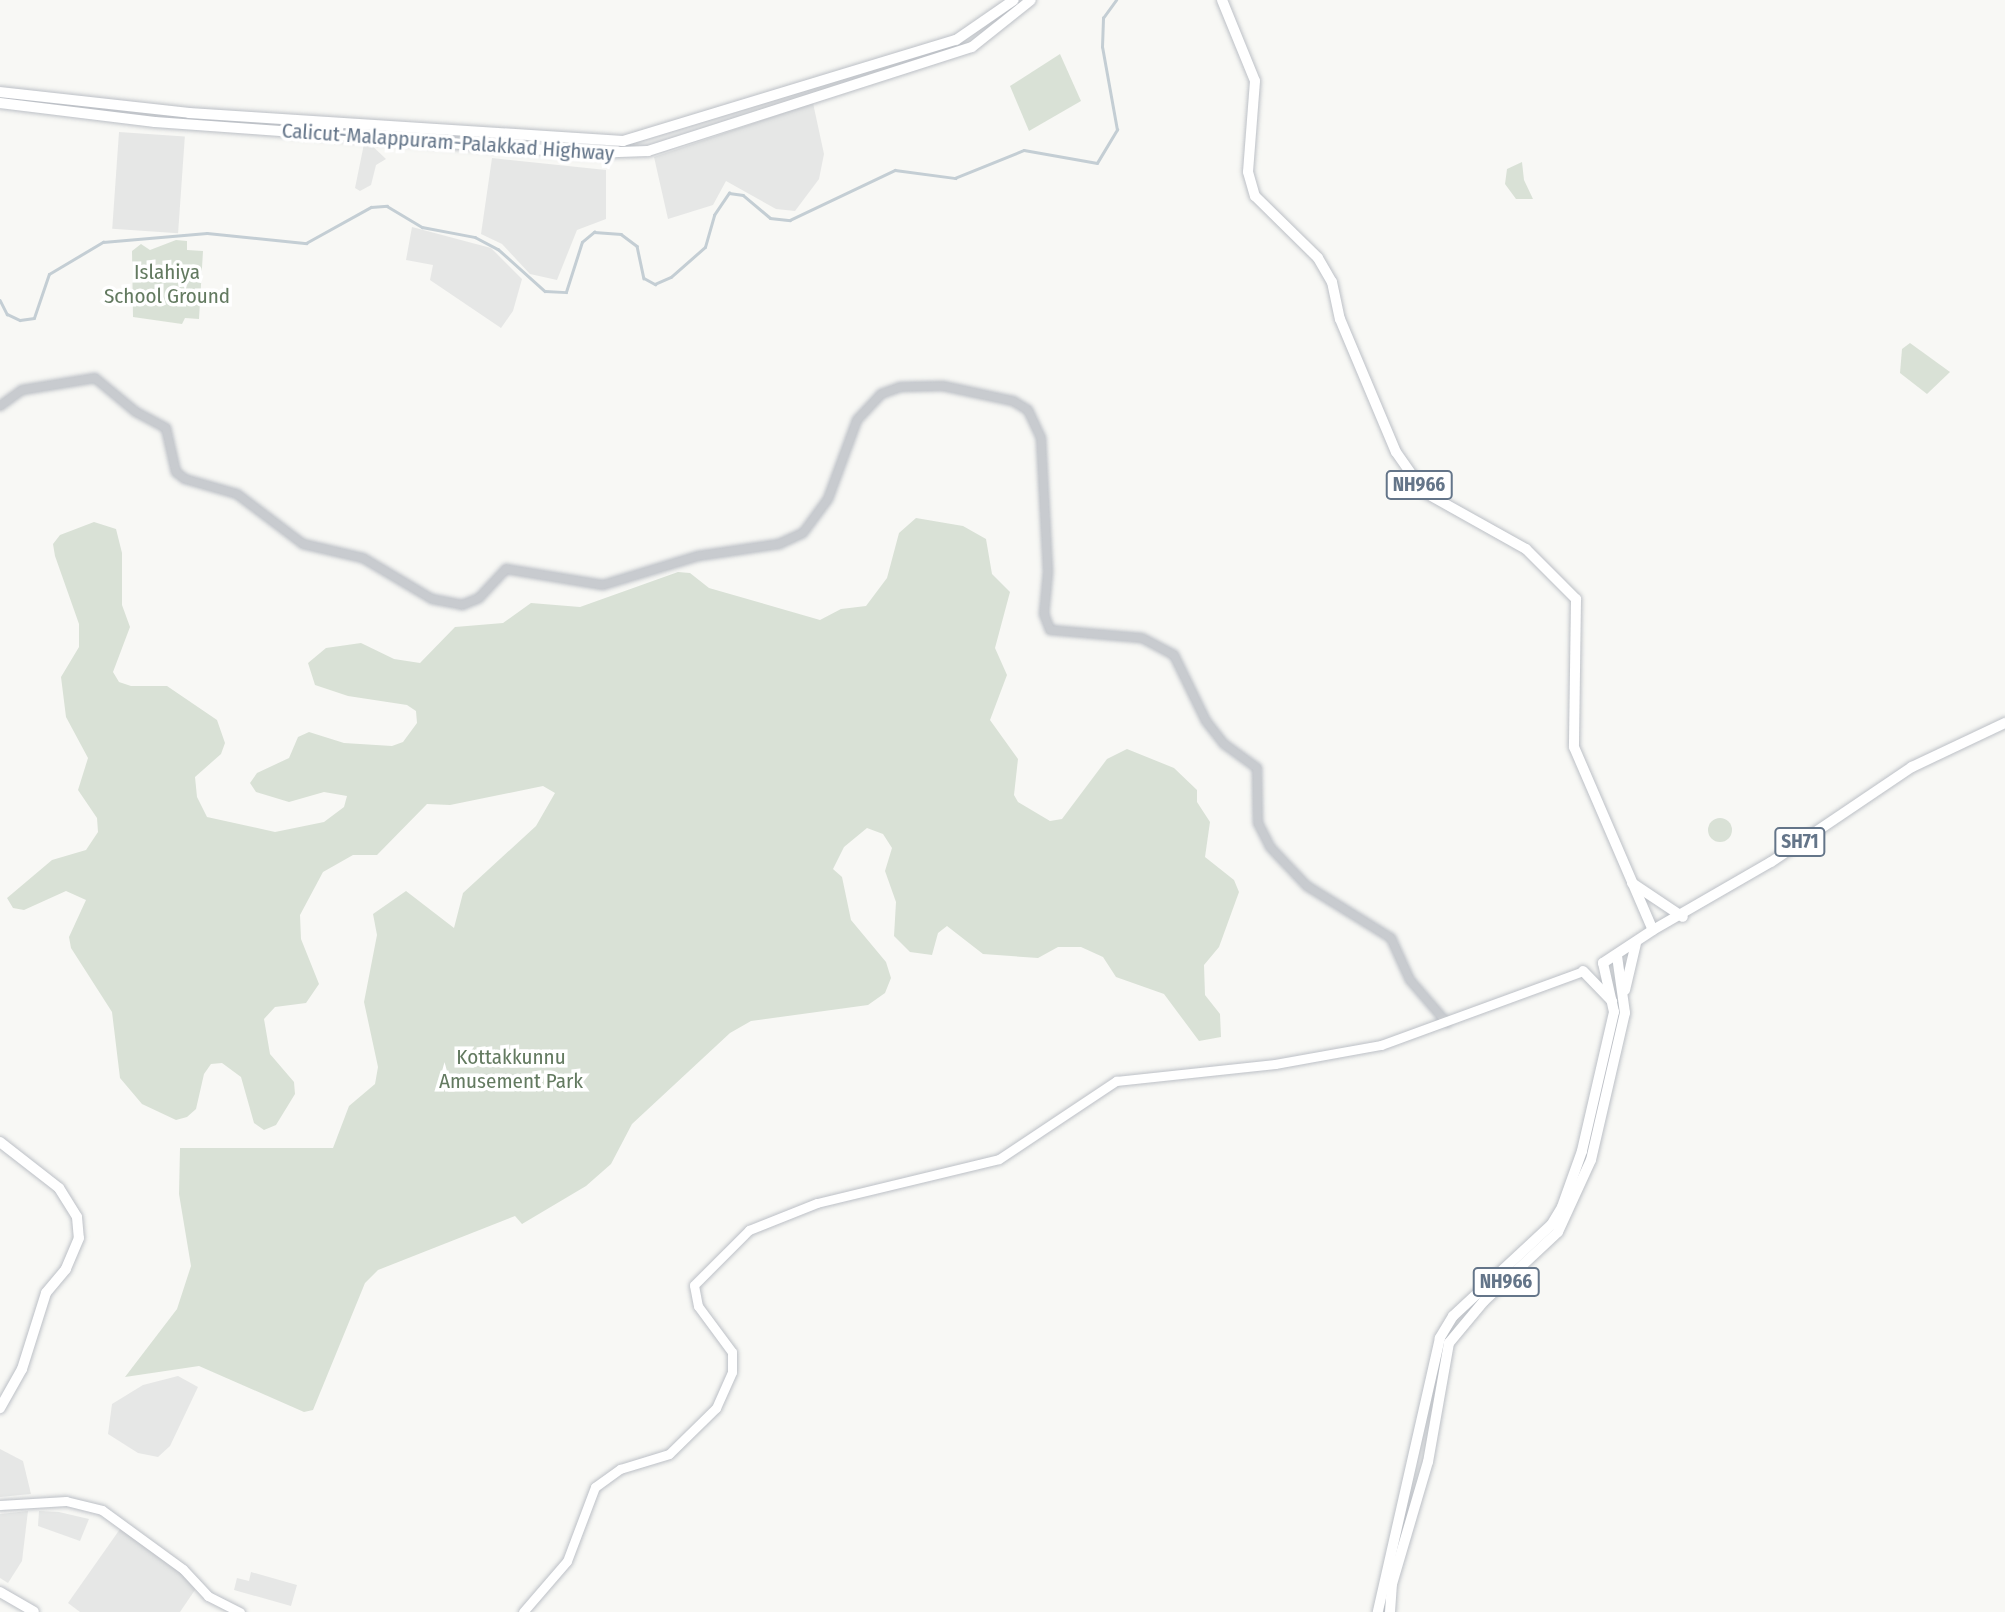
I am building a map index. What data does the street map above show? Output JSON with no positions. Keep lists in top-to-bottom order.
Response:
{
  "streets": {
    "main road": ["Calicut-Malappuram-Palakkad Highway", "NH966", "SH71"]
  },
  "crossings": [
    ["NH966", "SH71"]
  ],
  "parks": ["Islahiya School Ground", "Kottakkunnu Amusement Park"]
}
